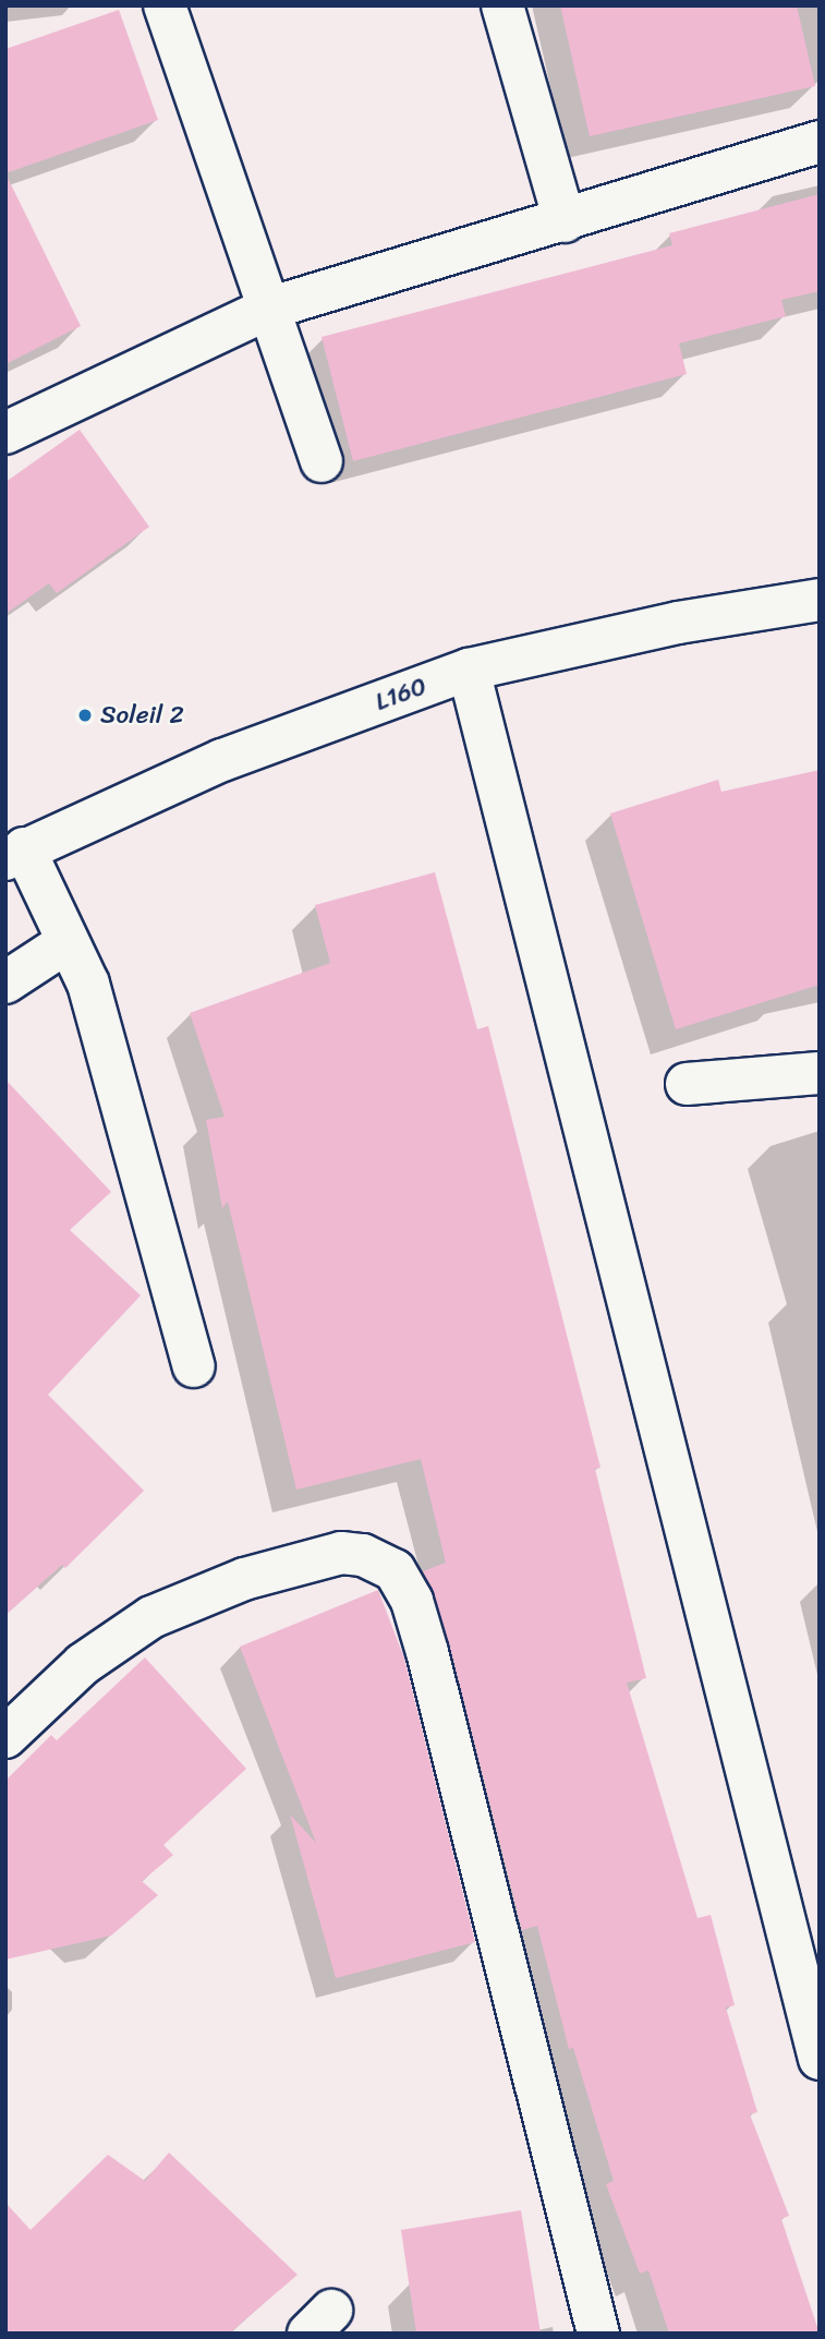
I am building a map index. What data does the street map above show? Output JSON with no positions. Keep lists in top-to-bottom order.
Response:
{
  "streets": {
    "street": ["L160"]
  },
  "places": ["Soleil 2"]
}
